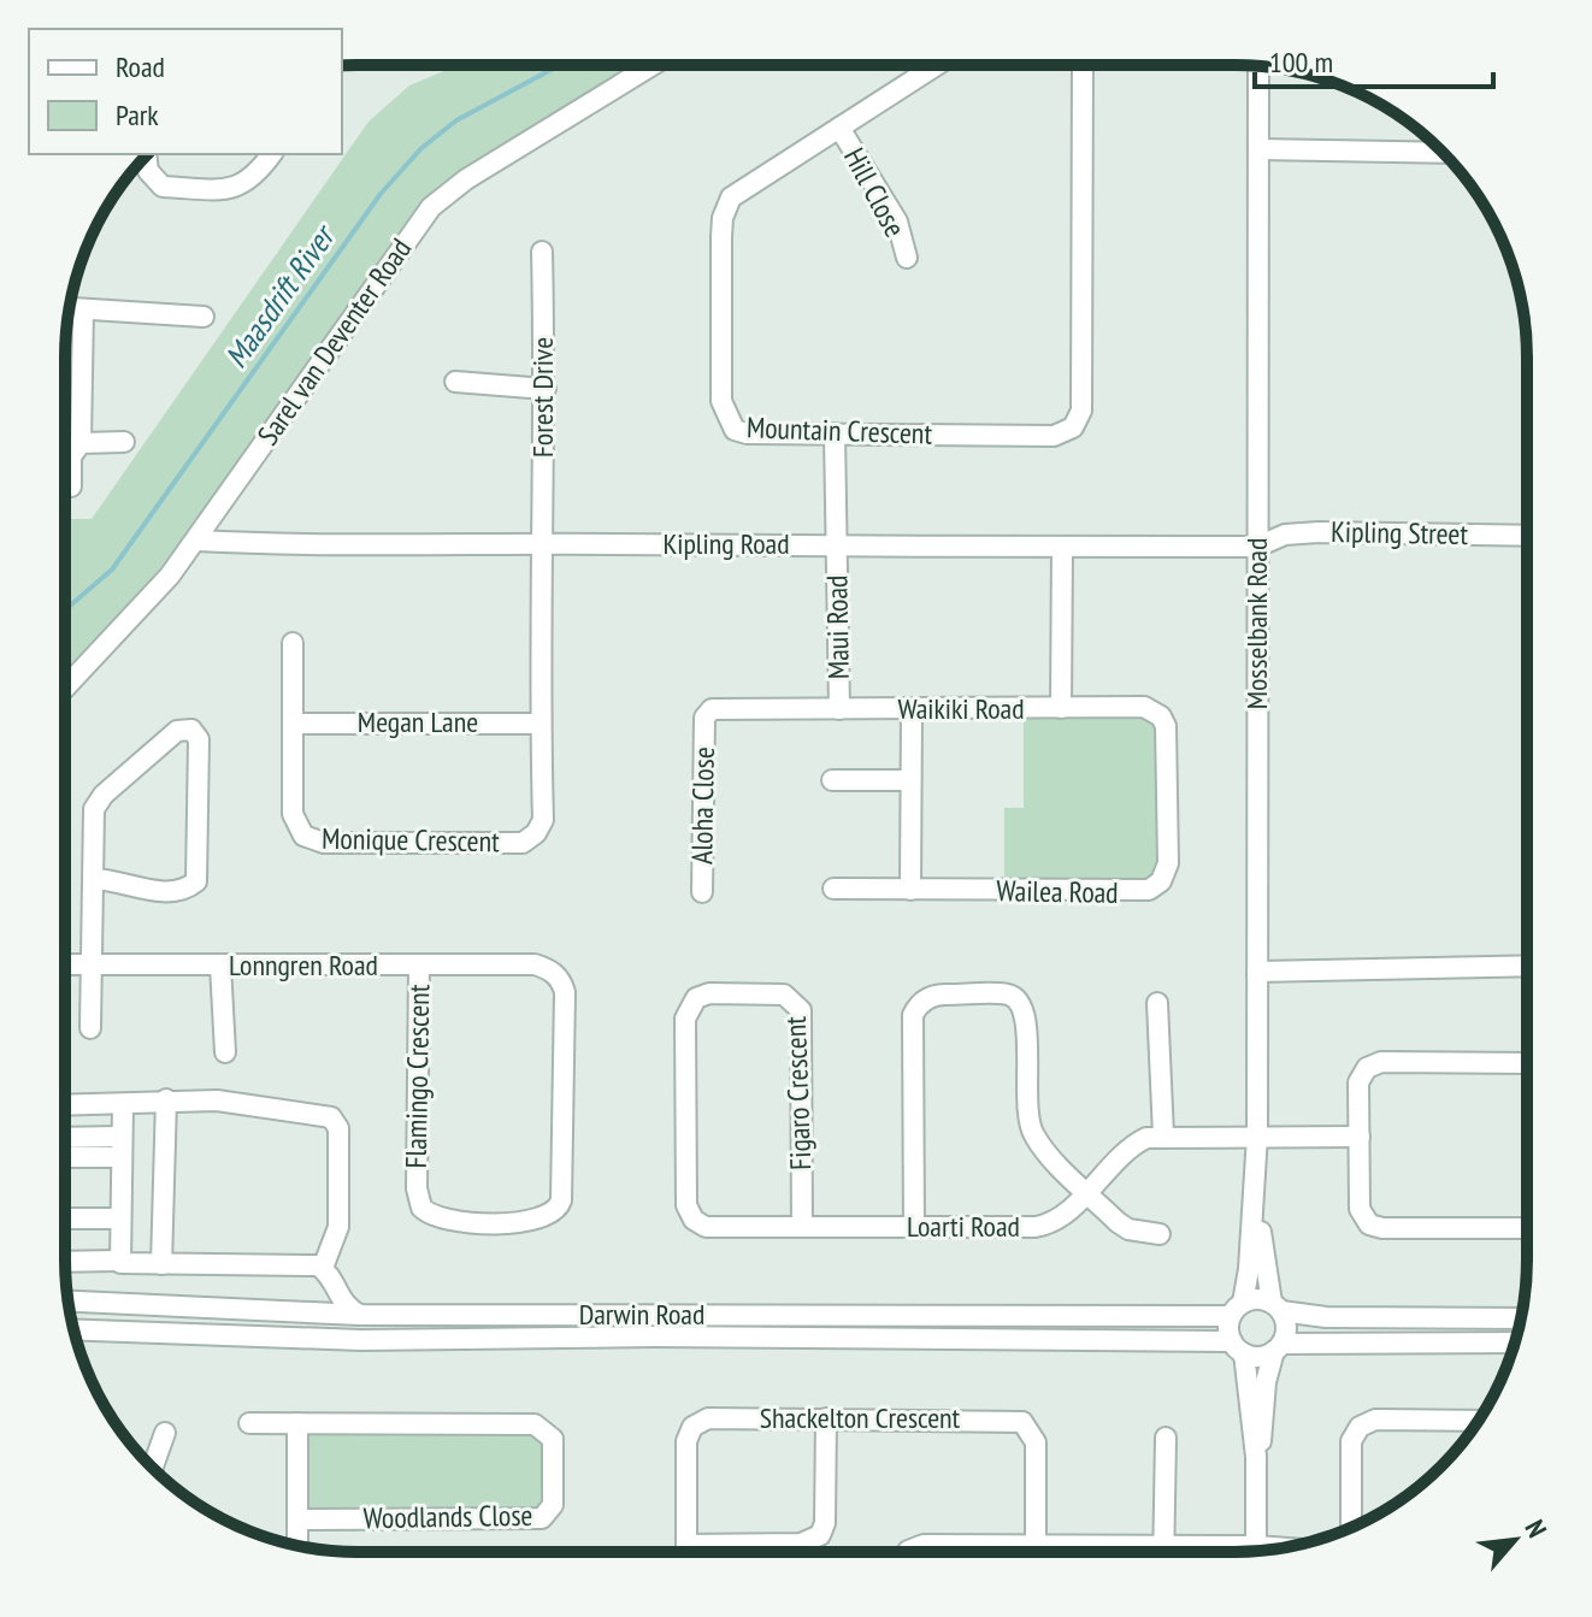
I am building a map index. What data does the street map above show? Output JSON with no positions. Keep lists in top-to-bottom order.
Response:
{
  "streets": {
    "street": [
      "Hill Close",
      "Sarel van Deventer Road",
      "Forest Drive",
      "Mountain Crescent",
      "Kipling Street",
      "Kipling Road",
      "Mosselbank Road",
      "Maui Road",
      "Waikiki Road",
      "Megan Lane",
      "Aloha Close",
      "Monique Crescent",
      "Wailea Road",
      "Lonngren Road",
      "Flamingo Crescent",
      "Figaro Crescent",
      "Loarti Road",
      "Darwin Road",
      "Shackelton Crescent",
      "Woodlands Close"
    ]
  },
  "crossings": [
    ["Hill Close", "Mountain Crescent"],
    ["Sarel van Deventer Road", "Kipling Road"],
    ["Forest Drive", "Kipling Road"],
    ["Forest Drive", "Monique Crescent"],
    ["Mountain Crescent", "Maui Road"],
    ["Kipling Street", "Kipling Road"],
    ["Kipling Street", "Mosselbank Road"],
    ["Kipling Road", "Mosselbank Road"],
    ["Kipling Road", "Maui Road"],
    ["Kipling Road", "Waikiki Road"],
    ["Kipling Road", "Monique Crescent"],
    ["Mosselbank Road", "Loarti Road"],
    ["Mosselbank Road", "Darwin Road"],
    ["Maui Road", "Waikiki Road"],
    ["Waikiki Road", "Aloha Close"],
    ["Waikiki Road", "Wailea Road"],
    ["Megan Lane", "Monique Crescent"],
    ["Lonngren Road", "Flamingo Crescent"],
    ["Figaro Crescent", "Loarti Road"]
  ],
  "water": ["Maasdrift River"],
  "legend": ["Road", "Park"],
  "scale_bar": "100 m",
  "north": "top right"
}
